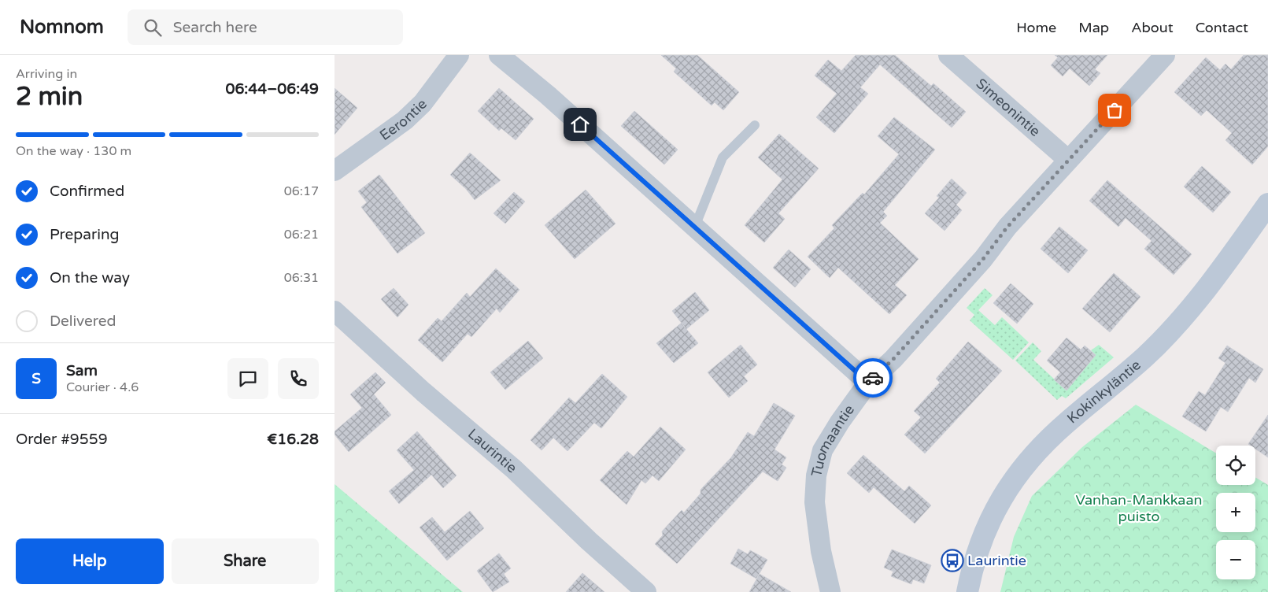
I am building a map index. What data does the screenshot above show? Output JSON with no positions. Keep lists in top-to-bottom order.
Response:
{
  "streets": {
    "main road": ["Kokinkyläntie"],
    "street": [
      "Simeonintie",
      "Eerontie",
      "Tuomaantie",
      "Laurintie"
    ]
  },
  "crossings": [
    ["Simeonintie", "Tuomaantie"]
  ],
  "parks": ["Vanhan-Mankkaan puisto"],
  "places": {
    "bus stop": ["Laurintie"]
  },
  "page": {
    "header": "Nomnom",
    "search": "Search here",
    "nav": [
      "Home",
      "Map",
      "About",
      "Contact"
    ],
    "heading": ["2 min", "Arriving in", "06:44–06:49"],
    "panel": [
      "Sam",
      "Courier · 4.6",
      "Order #9559",
      "€16.28"
    ],
    "bar": "On the way · 130 m",
    "list": [
      ["Confirmed", "06:17"],
      ["Preparing", "06:21"],
      ["On the way", "06:31"],
      "Delivered"
    ],
    "round": "S",
    "map_buttons": ["+", "−"],
    "buttons": ["Help", "Share"]
  }
}
